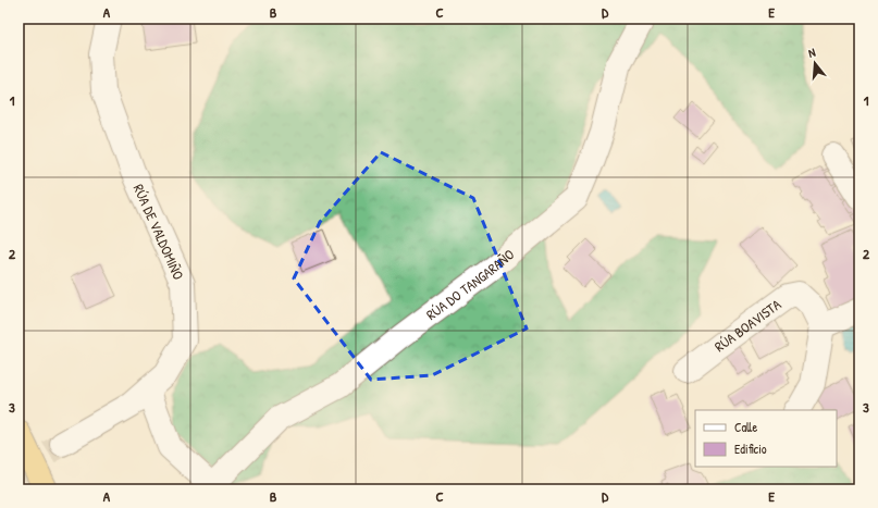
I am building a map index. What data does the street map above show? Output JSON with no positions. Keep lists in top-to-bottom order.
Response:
{
  "streets": {
    "street": ["RÚA DE VALDOMIÑO", "RÚA DO TANGARAÑO", "RÚA BOAVISTA"]
  },
  "legend": ["Calle", "Edificio"],
  "north": "top",
  "grid": {
    "columns": [
      "A",
      "B",
      "C",
      "D",
      "E"
    ],
    "rows": ["1", "2", "3"]
  }
}
